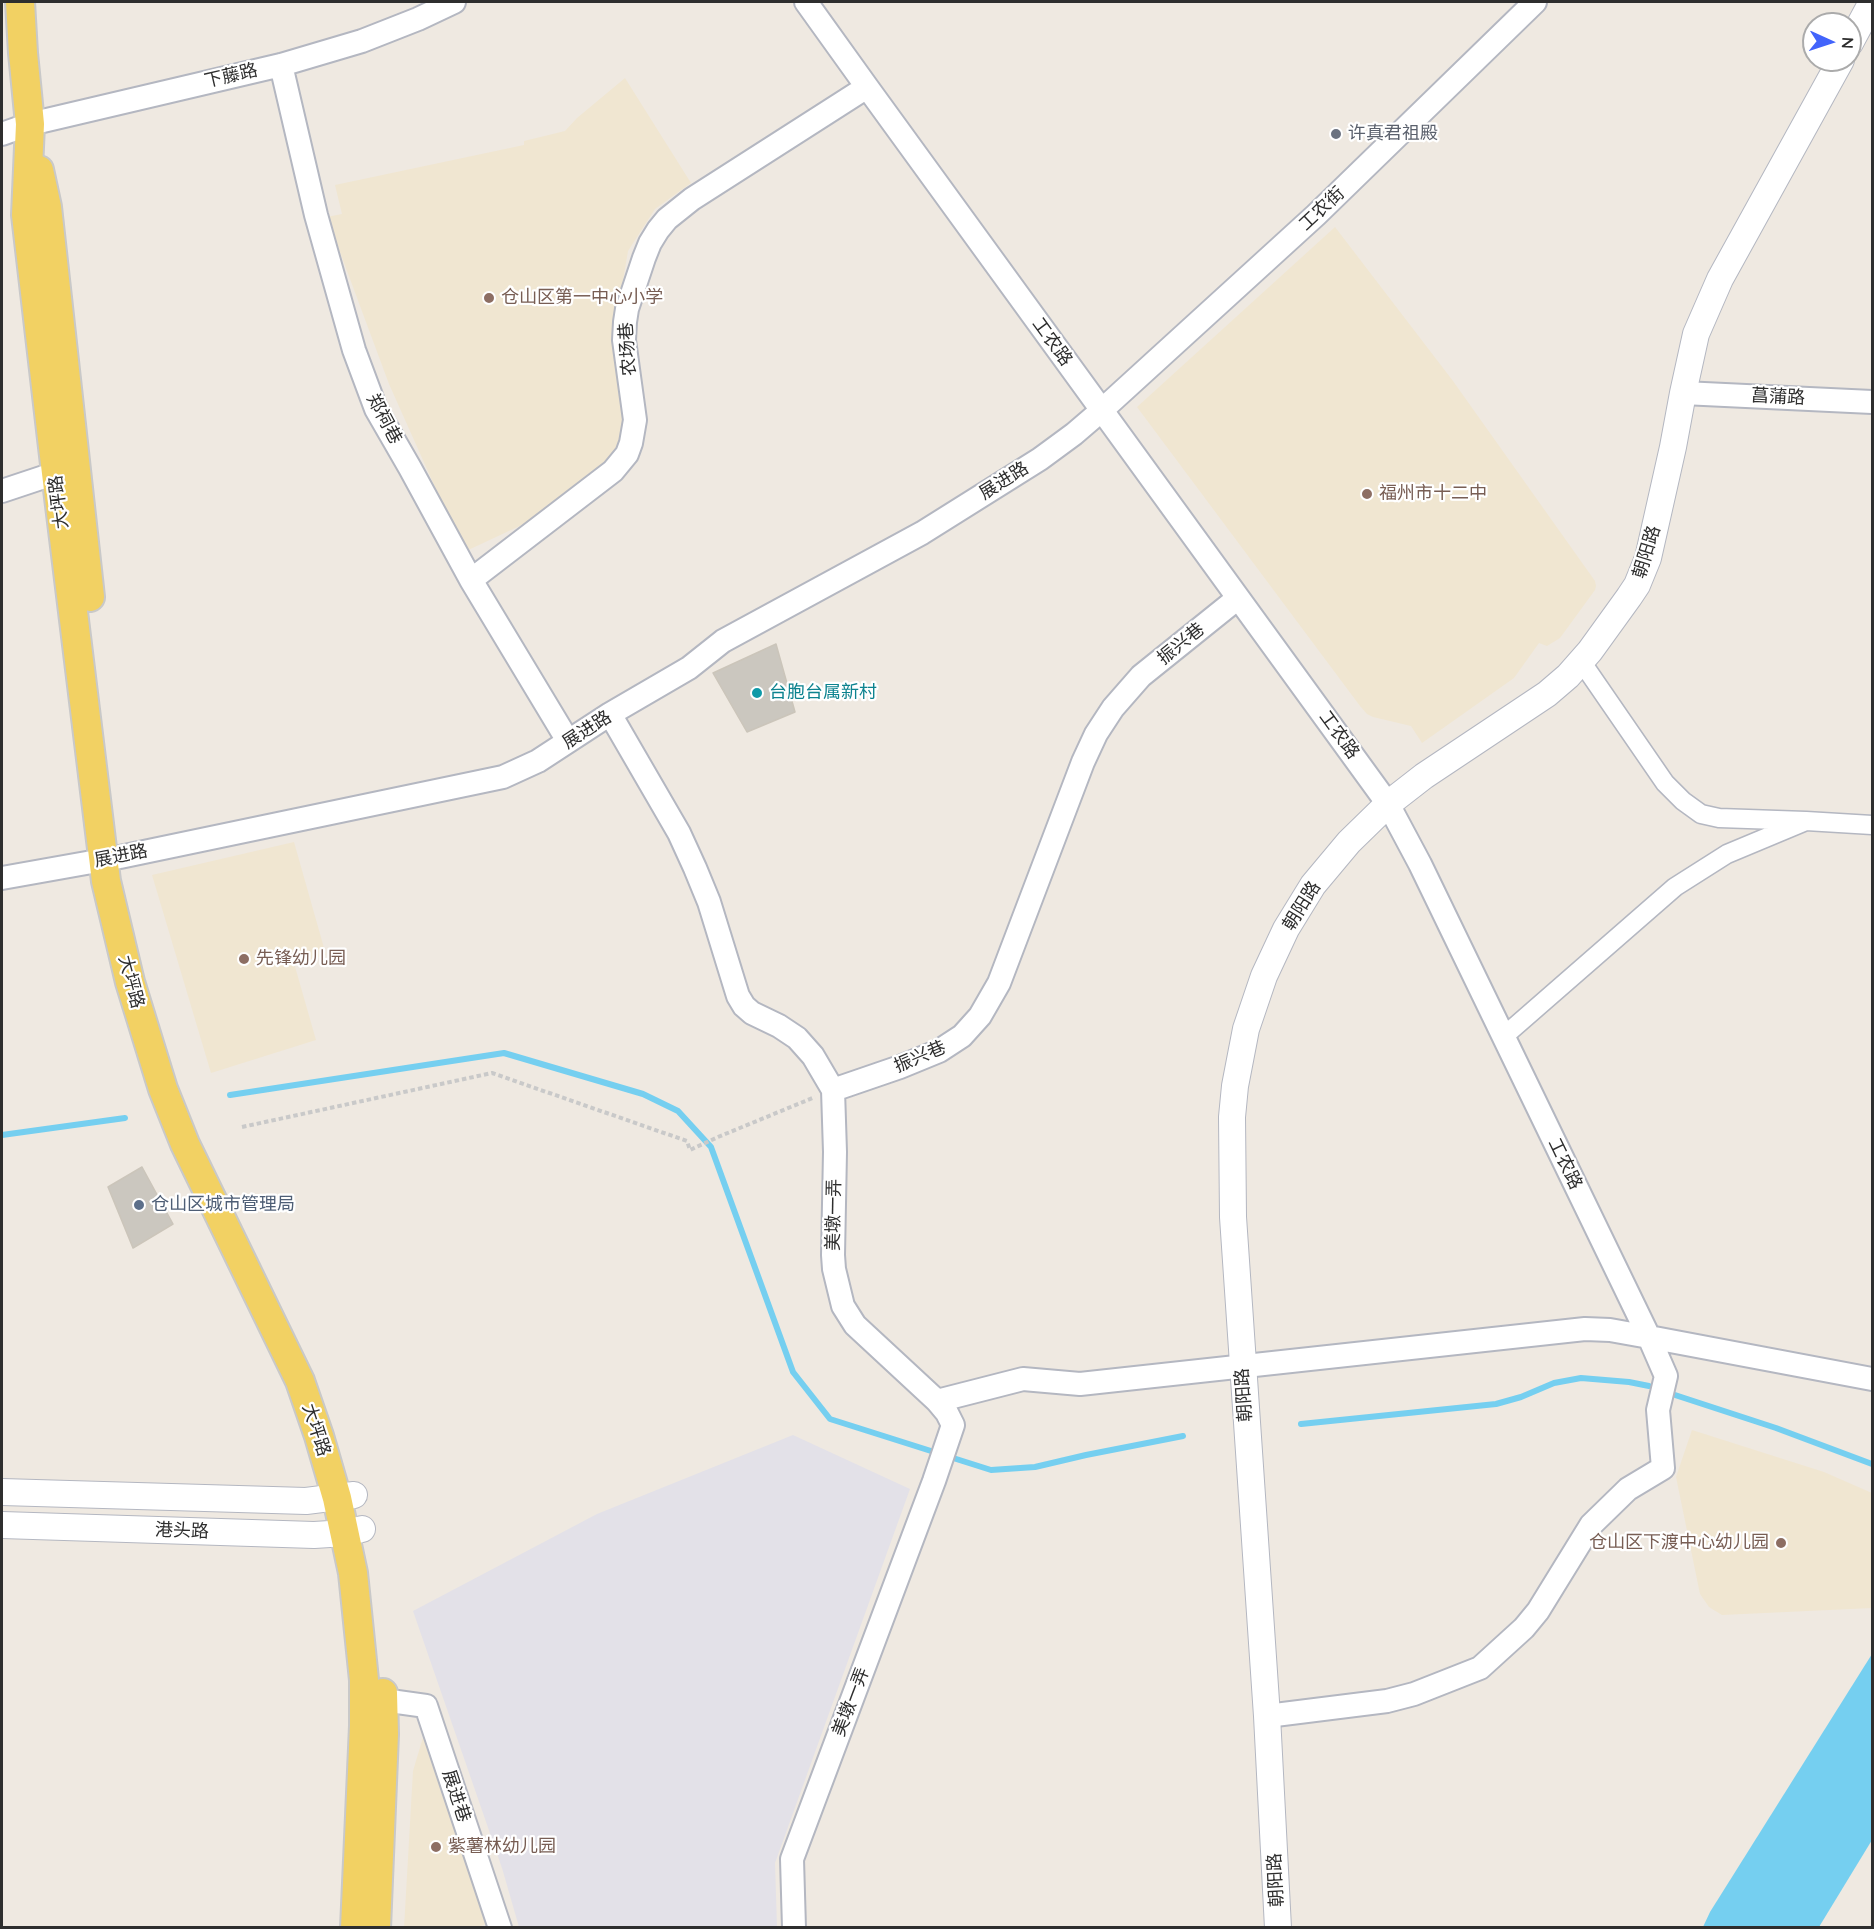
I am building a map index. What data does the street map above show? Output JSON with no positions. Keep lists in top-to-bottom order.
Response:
{
  "streets": {
    "main road": ["大坪路", "朝阳路", "港头路"],
    "street": [
      "下藤路",
      "工农街",
      "工农路",
      "农场巷",
      "菖蒲路",
      "郑祠巷",
      "展进路",
      "振兴巷",
      "美墩一弄",
      "展进巷"
    ]
  },
  "crossings": [
    ["下藤路", "郑祠巷"],
    ["下藤路", "大坪路"],
    ["工农街", "工农路"],
    ["工农街", "展进路"],
    ["工农路", "农场巷"],
    ["工农路", "展进路"],
    ["工农路", "朝阳路"],
    ["工农路", "振兴巷"],
    ["农场巷", "郑祠巷"],
    ["菖蒲路", "朝阳路"],
    ["郑祠巷", "展进路"],
    ["展进路", "大坪路"],
    ["大坪路", "港头路"],
    ["振兴巷", "美墩一弄"]
  ],
  "places": [
    "许真君祖殿",
    "仓山区第一中心小学",
    "福州市十二中",
    "台胞台属新村",
    "先锋幼儿园",
    "仓山区城市管理局",
    "仓山区下渡中心幼儿园",
    "紫薯林幼儿园"
  ],
  "north": "right"
}
